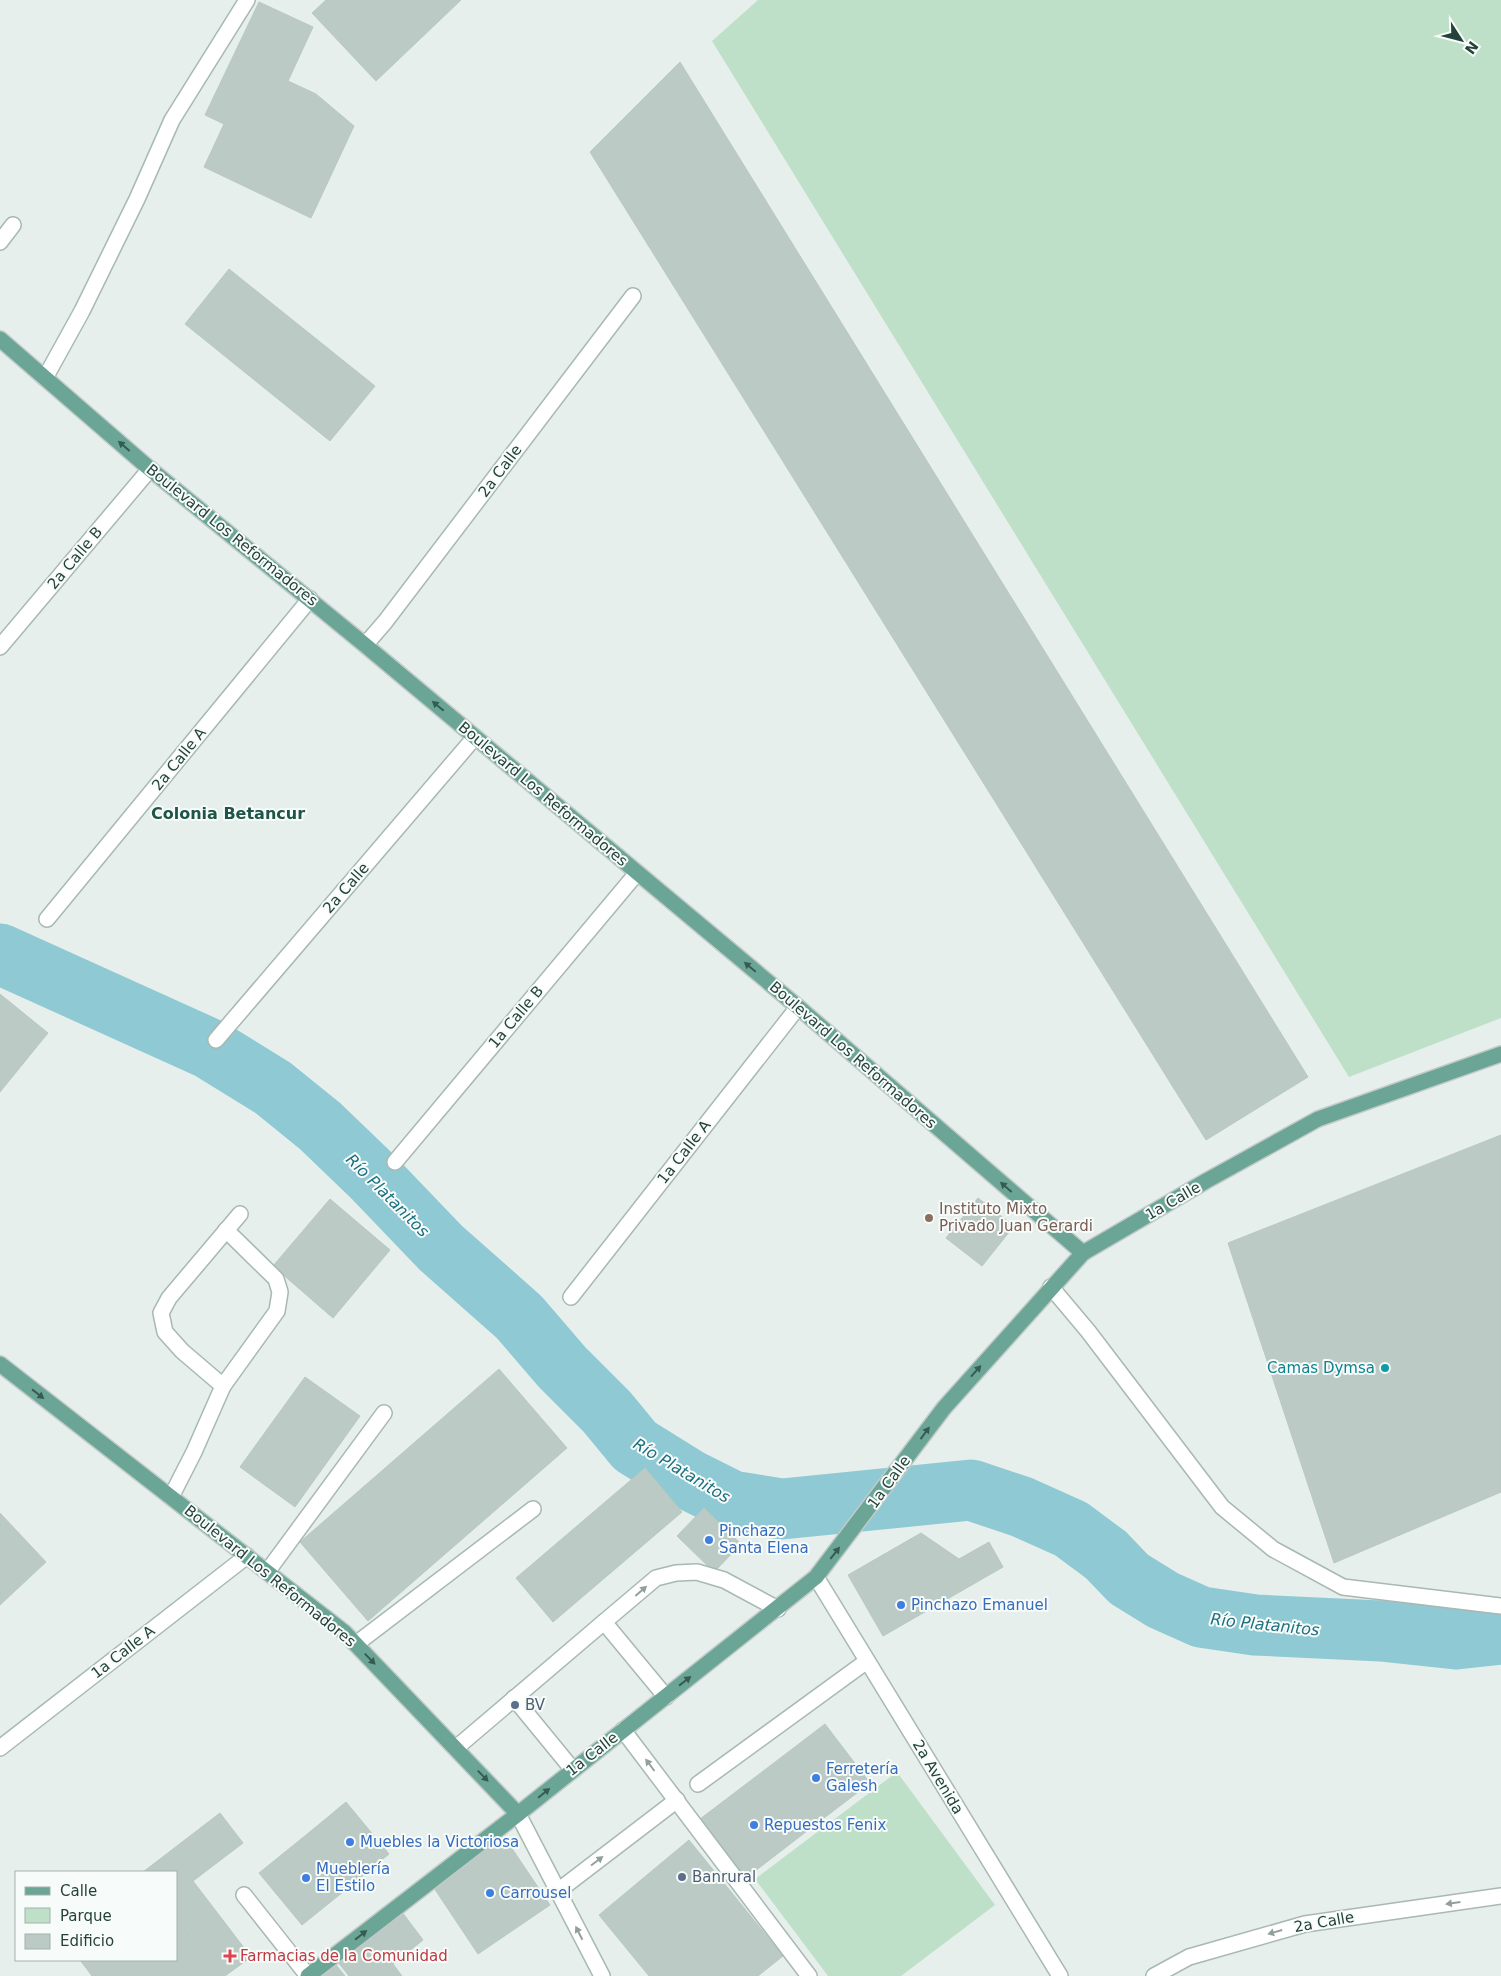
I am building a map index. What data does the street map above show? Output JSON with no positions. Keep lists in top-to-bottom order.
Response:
{
  "streets": {
    "main road": ["Boulevard Los Reformadores", "1a Calle"],
    "street": [
      "2a Calle",
      "2a Calle B",
      "2a Calle A",
      "1a Calle B",
      "1a Calle A",
      "2a Avenida"
    ]
  },
  "crossings": [
    ["2a Calle", "Boulevard Los Reformadores"],
    ["Boulevard Los Reformadores", "2a Calle B"],
    ["Boulevard Los Reformadores", "2a Calle A"],
    ["Boulevard Los Reformadores", "1a Calle B"],
    ["Boulevard Los Reformadores", "1a Calle A"],
    ["Boulevard Los Reformadores", "1a Calle"],
    ["1a Calle", "2a Avenida"]
  ],
  "one_way": ["1a Calle"],
  "districts": ["Colonia Betancur"],
  "water": ["Río Platanitos"],
  "places": {
    "other": [
      "Instituto Mixto Privado Juan Gerardi",
      "Camas Dymsa",
      "Pinchazo Santa Elena",
      "Pinchazo Emanuel",
      "BV",
      "Ferretería Galesh",
      "Repuestos Fenix",
      "Muebles la Victoriosa",
      "Banrural",
      "Mueblería El Estilo",
      "Carrousel"
    ],
    "health": ["Farmacias de la Comunidad"]
  },
  "legend": ["Calle", "Parque", "Edificio"],
  "north": "bottom right"
}
